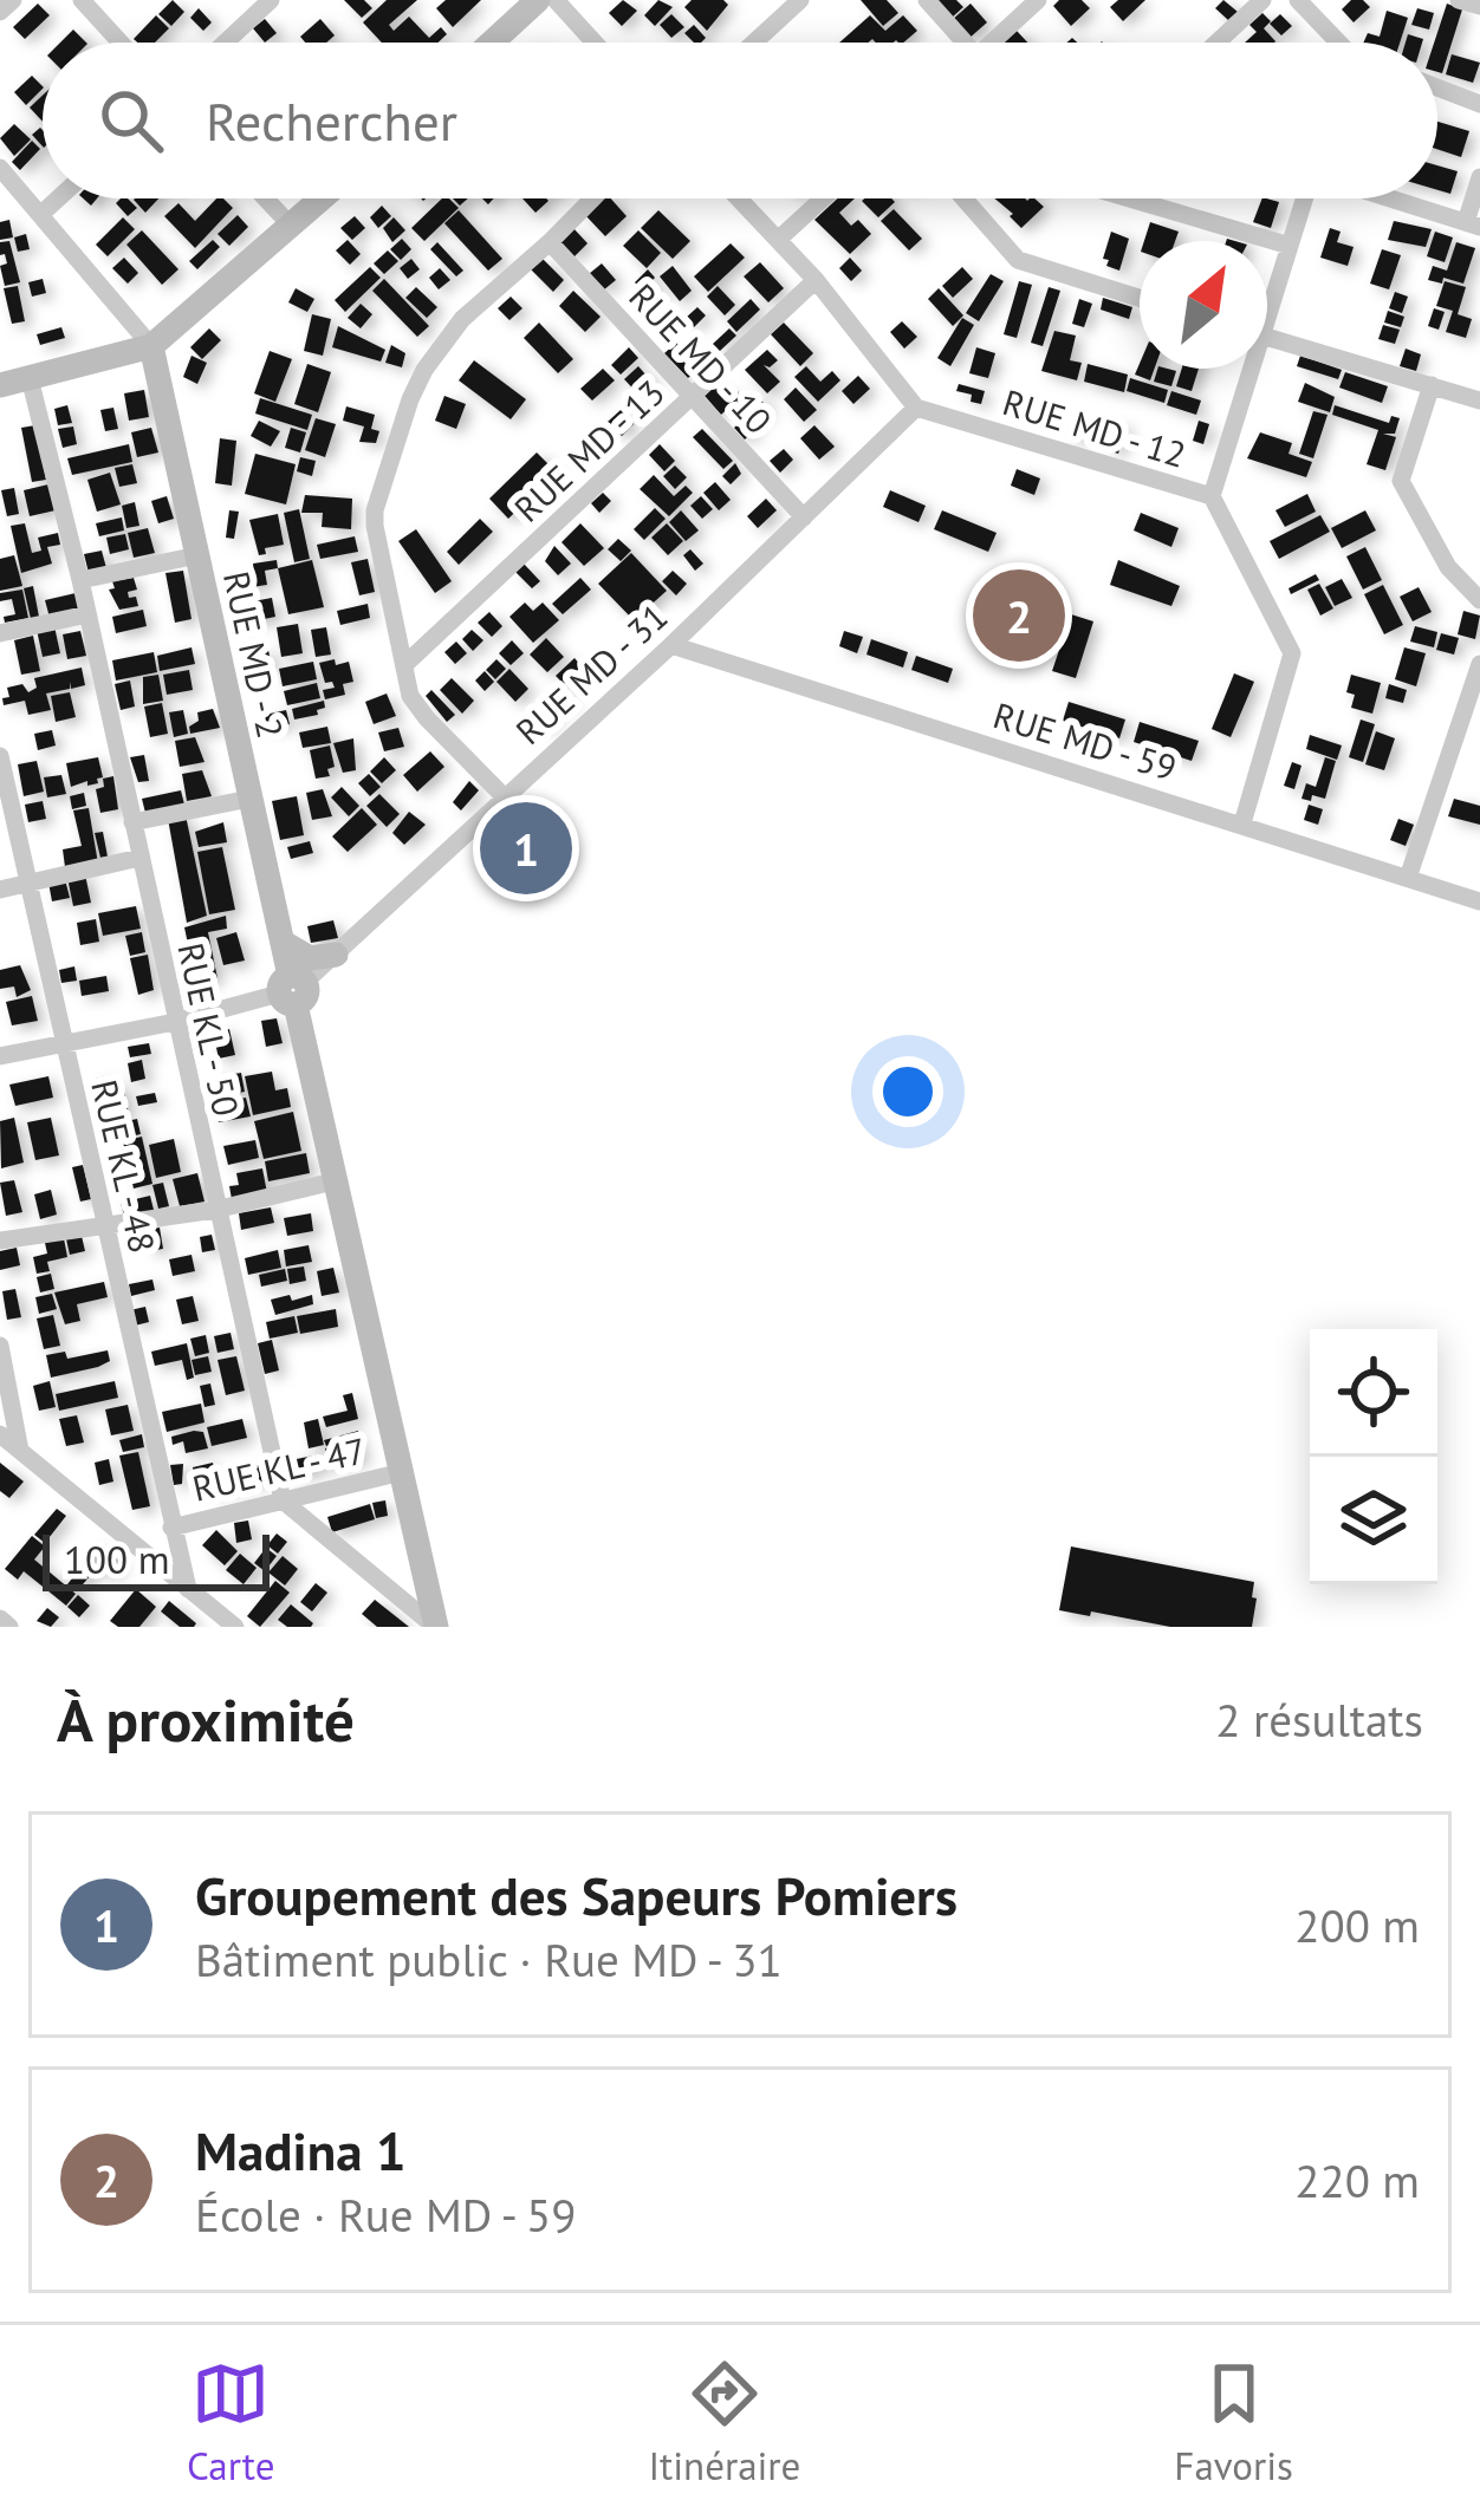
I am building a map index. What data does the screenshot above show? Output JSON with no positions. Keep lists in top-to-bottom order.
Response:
{
  "streets": {
    "street": [
      "RUE MD - 10",
      "RUE MD - 12",
      "RUE MD - 13",
      "RUE MD - 2",
      "RUE MD - 31",
      "RUE MD - 59",
      "RUE KL - 50",
      "RUE KL - 48",
      "RUE KL - 47"
    ]
  },
  "crossings": [
    ["RUE MD - 10", "RUE MD - 13"],
    ["RUE MD - 10", "RUE MD - 31"],
    ["RUE MD - 12", "RUE MD - 31"],
    ["RUE MD - 12", "RUE MD - 59"],
    ["RUE MD - 2", "RUE MD - 31"],
    ["RUE MD - 2", "RUE KL - 47"],
    ["RUE MD - 31", "RUE MD - 59"],
    ["RUE KL - 50", "RUE KL - 47"],
    ["RUE KL - 48", "RUE KL - 47"]
  ],
  "scale_bar": "100 m",
  "north": "top right",
  "page": {
    "search": "Rechercher",
    "pins": ["2", "1"],
    "scale": "100 m",
    "heading": ["À proximité", "2 résultats"],
    "list": [
      {
        "mark": "1",
        "name": "Groupement des Sapeurs Pomiers",
        "note": "Bâtiment public · Rue MD - 31",
        "value": "200 m"
      },
      {
        "mark": "2",
        "name": "Madina 1",
        "note": "École · Rue MD - 59",
        "value": "220 m"
      }
    ],
    "nav": ["Carte", "Itinéraire", "Favoris"]
  }
}
